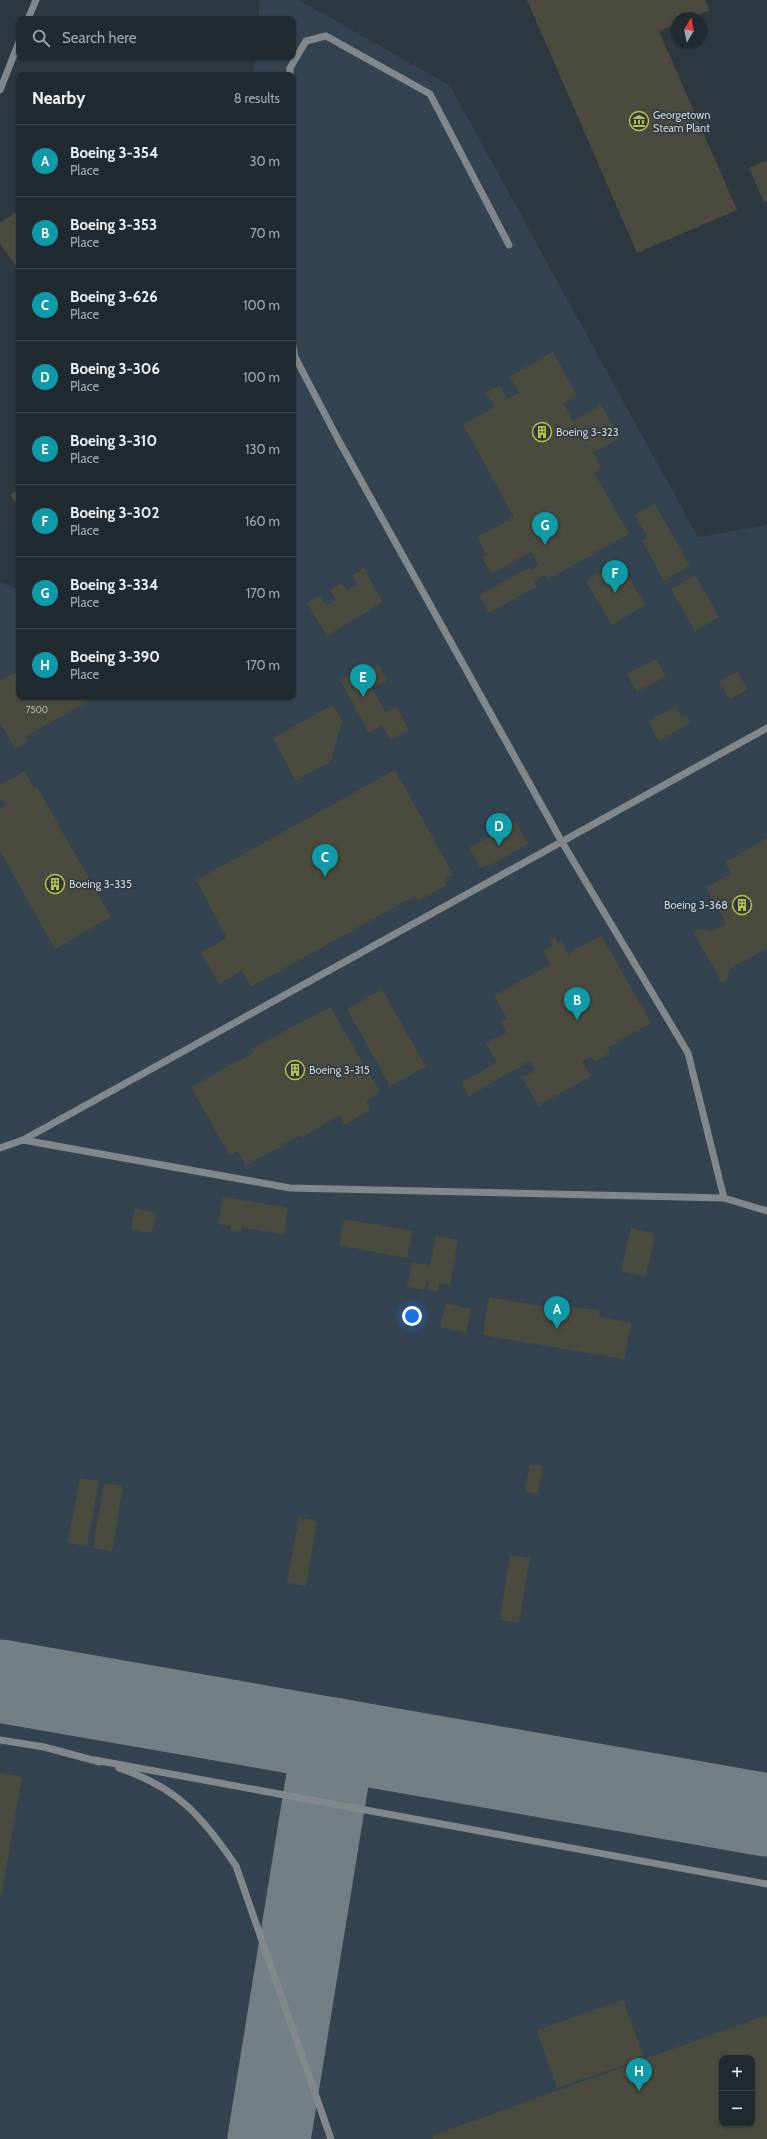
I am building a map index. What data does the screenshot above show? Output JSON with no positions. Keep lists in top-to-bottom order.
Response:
{
  "places": {
    "museum": ["Georgetown Steam Plant"],
    "building": [
      "Boeing 3-323",
      "Boeing 3-335",
      "Boeing 3-368",
      "Boeing 3-315"
    ]
  },
  "house_numbers": ["7500"],
  "north": "top",
  "page": {
    "search": "Search here",
    "heading": ["Nearby", "8 results"],
    "list": [
      {
        "mark": "A",
        "name": "Boeing 3-354",
        "note": "Place",
        "value": "30 m"
      },
      {
        "mark": "B",
        "name": "Boeing 3-353",
        "note": "Place",
        "value": "70 m"
      },
      {
        "mark": "C",
        "name": "Boeing 3-626",
        "note": "Place",
        "value": "100 m"
      },
      {
        "mark": "D",
        "name": "Boeing 3-306",
        "note": "Place",
        "value": "100 m"
      },
      {
        "mark": "E",
        "name": "Boeing 3-310",
        "note": "Place",
        "value": "130 m"
      },
      {
        "mark": "F",
        "name": "Boeing 3-302",
        "note": "Place",
        "value": "160 m"
      },
      {
        "mark": "G",
        "name": "Boeing 3-334",
        "note": "Place",
        "value": "170 m"
      },
      {
        "mark": "H",
        "name": "Boeing 3-390",
        "note": "Place",
        "value": "170 m"
      }
    ],
    "pins": [
      "G",
      "F",
      "E",
      "D",
      "C",
      "B",
      "A",
      "H"
    ],
    "map_buttons": ["+", "−"]
  }
}
